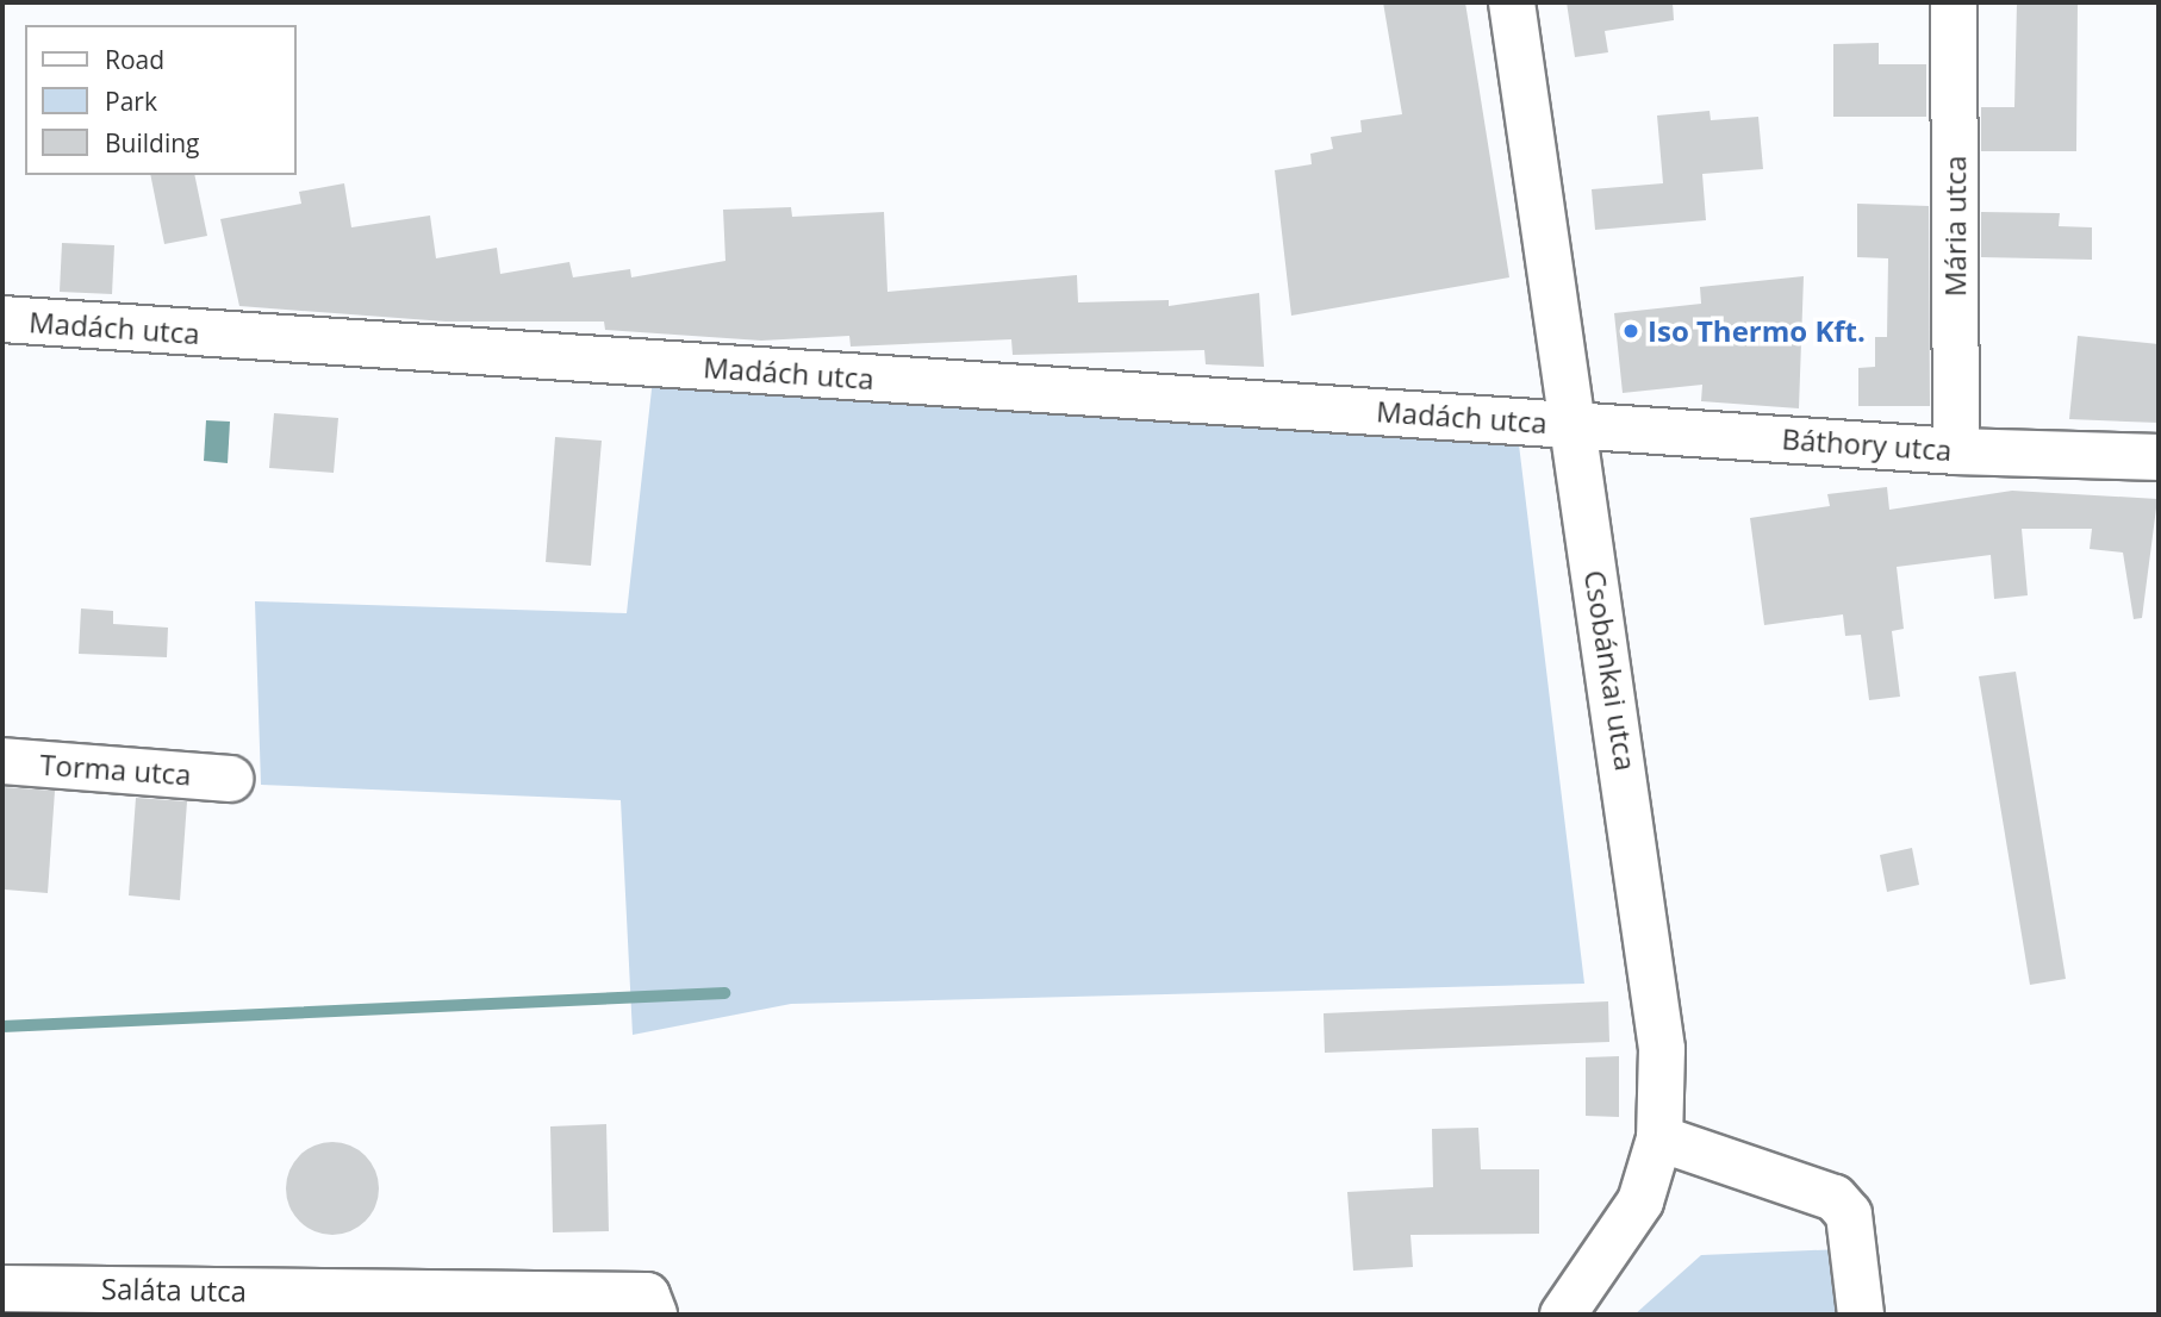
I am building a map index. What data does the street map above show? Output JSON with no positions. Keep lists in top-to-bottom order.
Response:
{
  "streets": {
    "street": [
      "Mária utca",
      "Madách utca",
      "Báthory utca",
      "Csobánkai utca",
      "Torma utca",
      "Saláta utca"
    ]
  },
  "crossings": [
    ["Mária utca", "Báthory utca"],
    ["Madách utca", "Báthory utca"],
    ["Madách utca", "Csobánkai utca"],
    ["Báthory utca", "Csobánkai utca"]
  ],
  "places": ["Iso Thermo Kft."],
  "legend": ["Road", "Park", "Building"]
}
